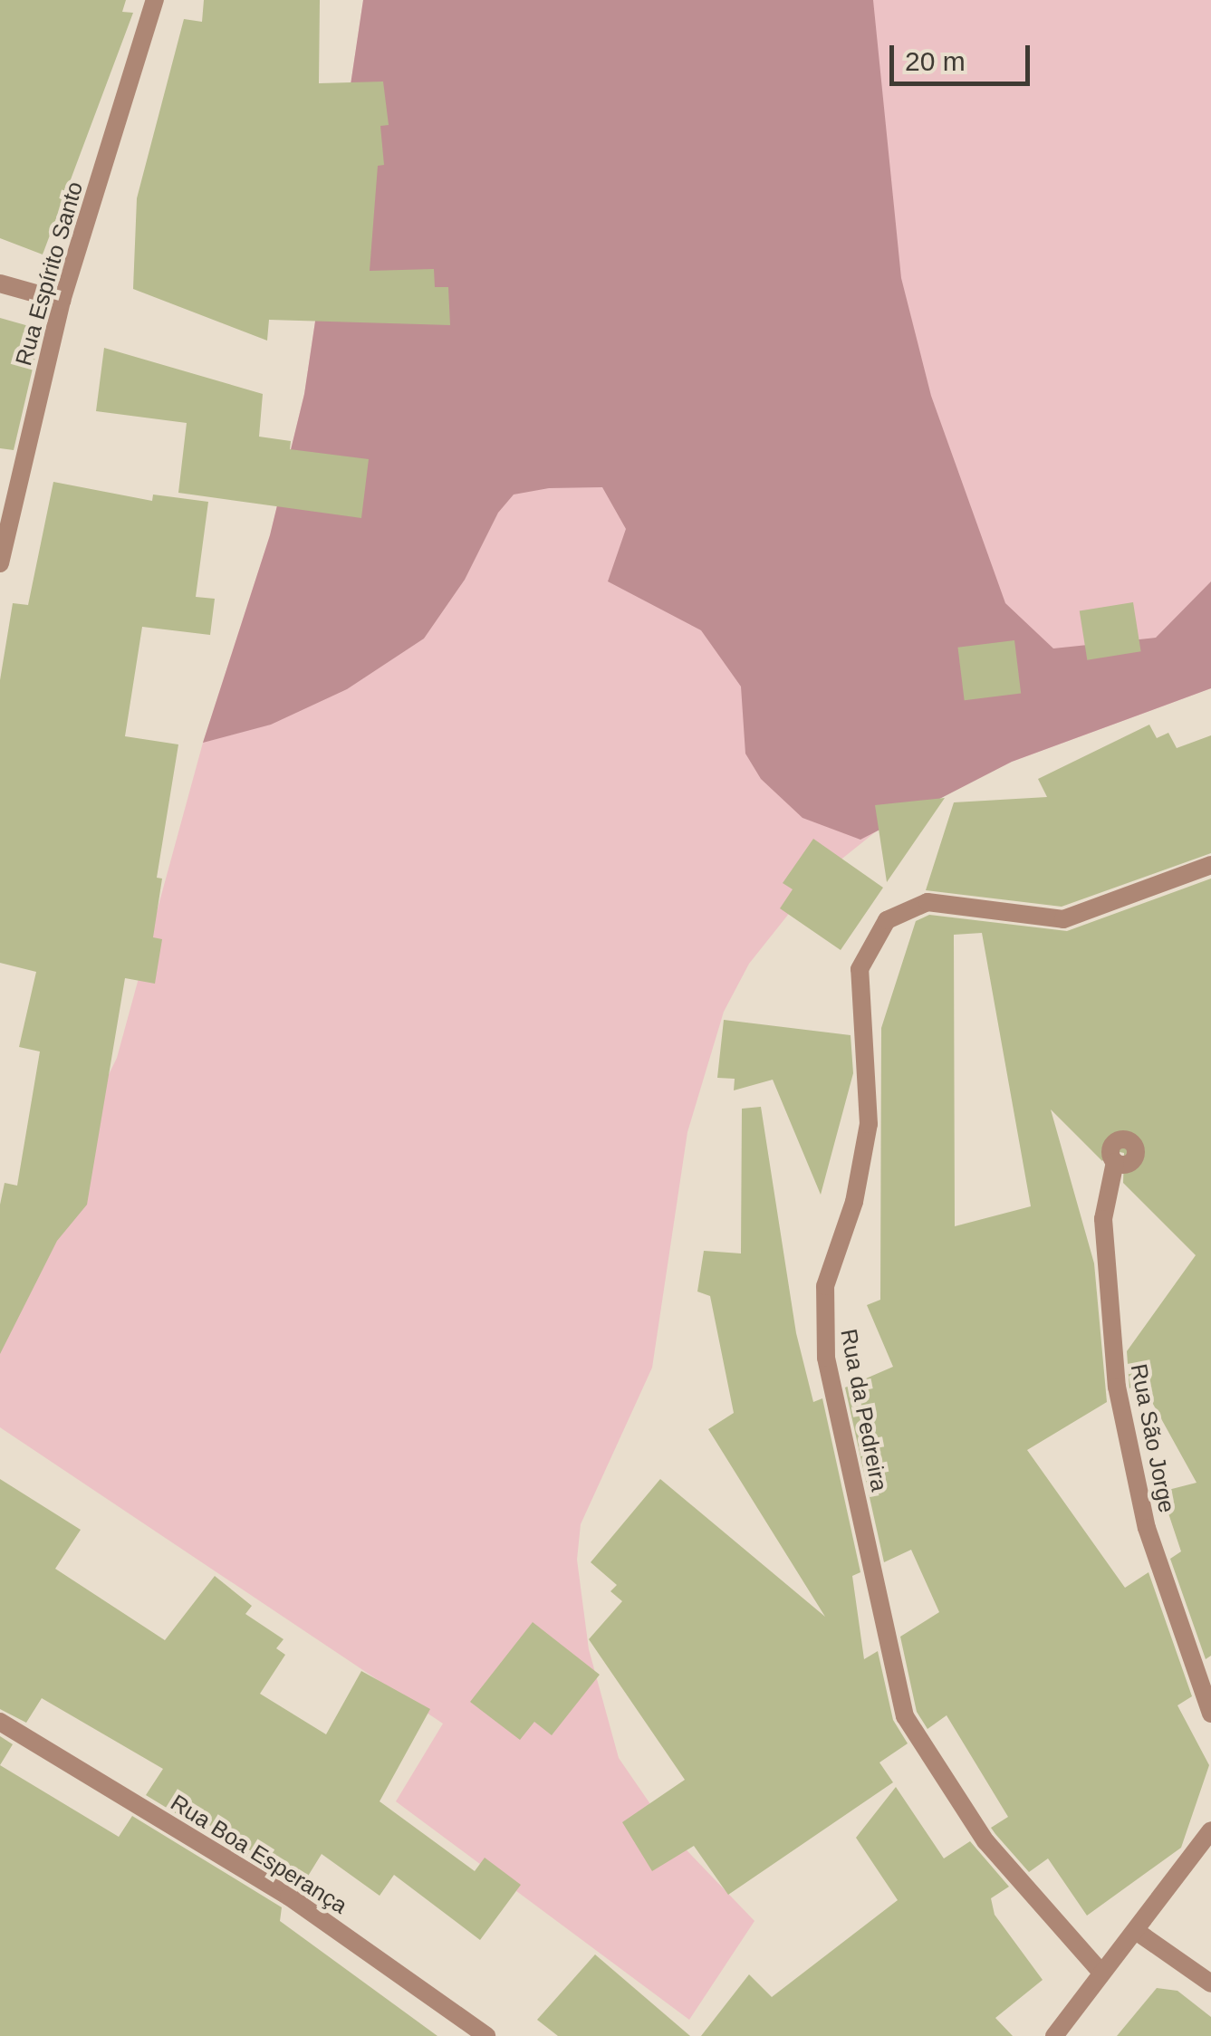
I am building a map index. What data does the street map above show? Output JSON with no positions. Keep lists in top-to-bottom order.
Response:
{
  "streets": {
    "street": [
      "Rua Espírito Santo",
      "Rua da Pedreira",
      "Rua São Jorge",
      "Rua Boa Esperança"
    ]
  },
  "scale_bar": "20 m"
}
